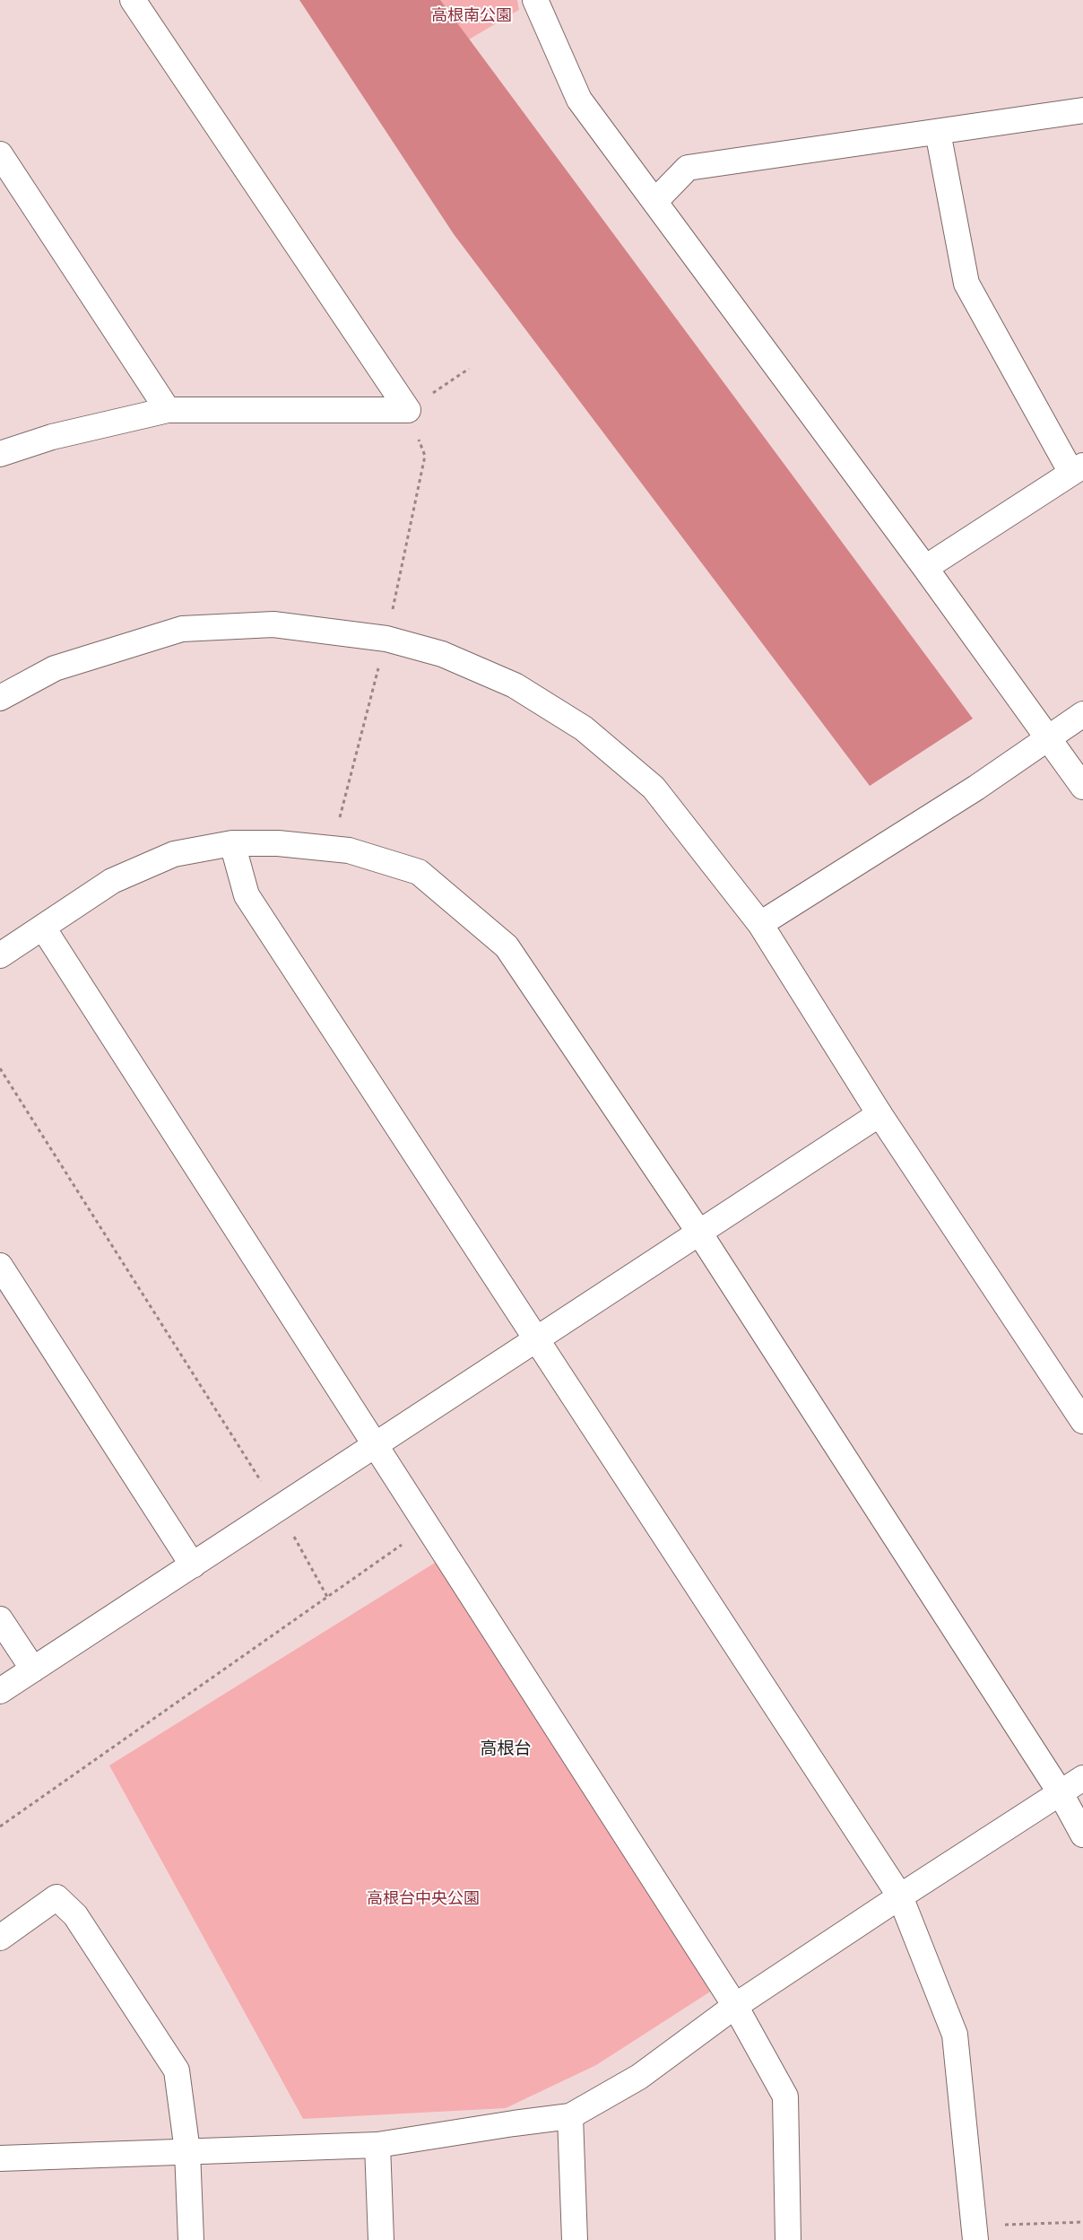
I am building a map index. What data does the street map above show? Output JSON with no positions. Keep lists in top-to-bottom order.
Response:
{
  "districts": ["高根台"],
  "parks": ["高根南公園", "高根台中央公園"]
}
